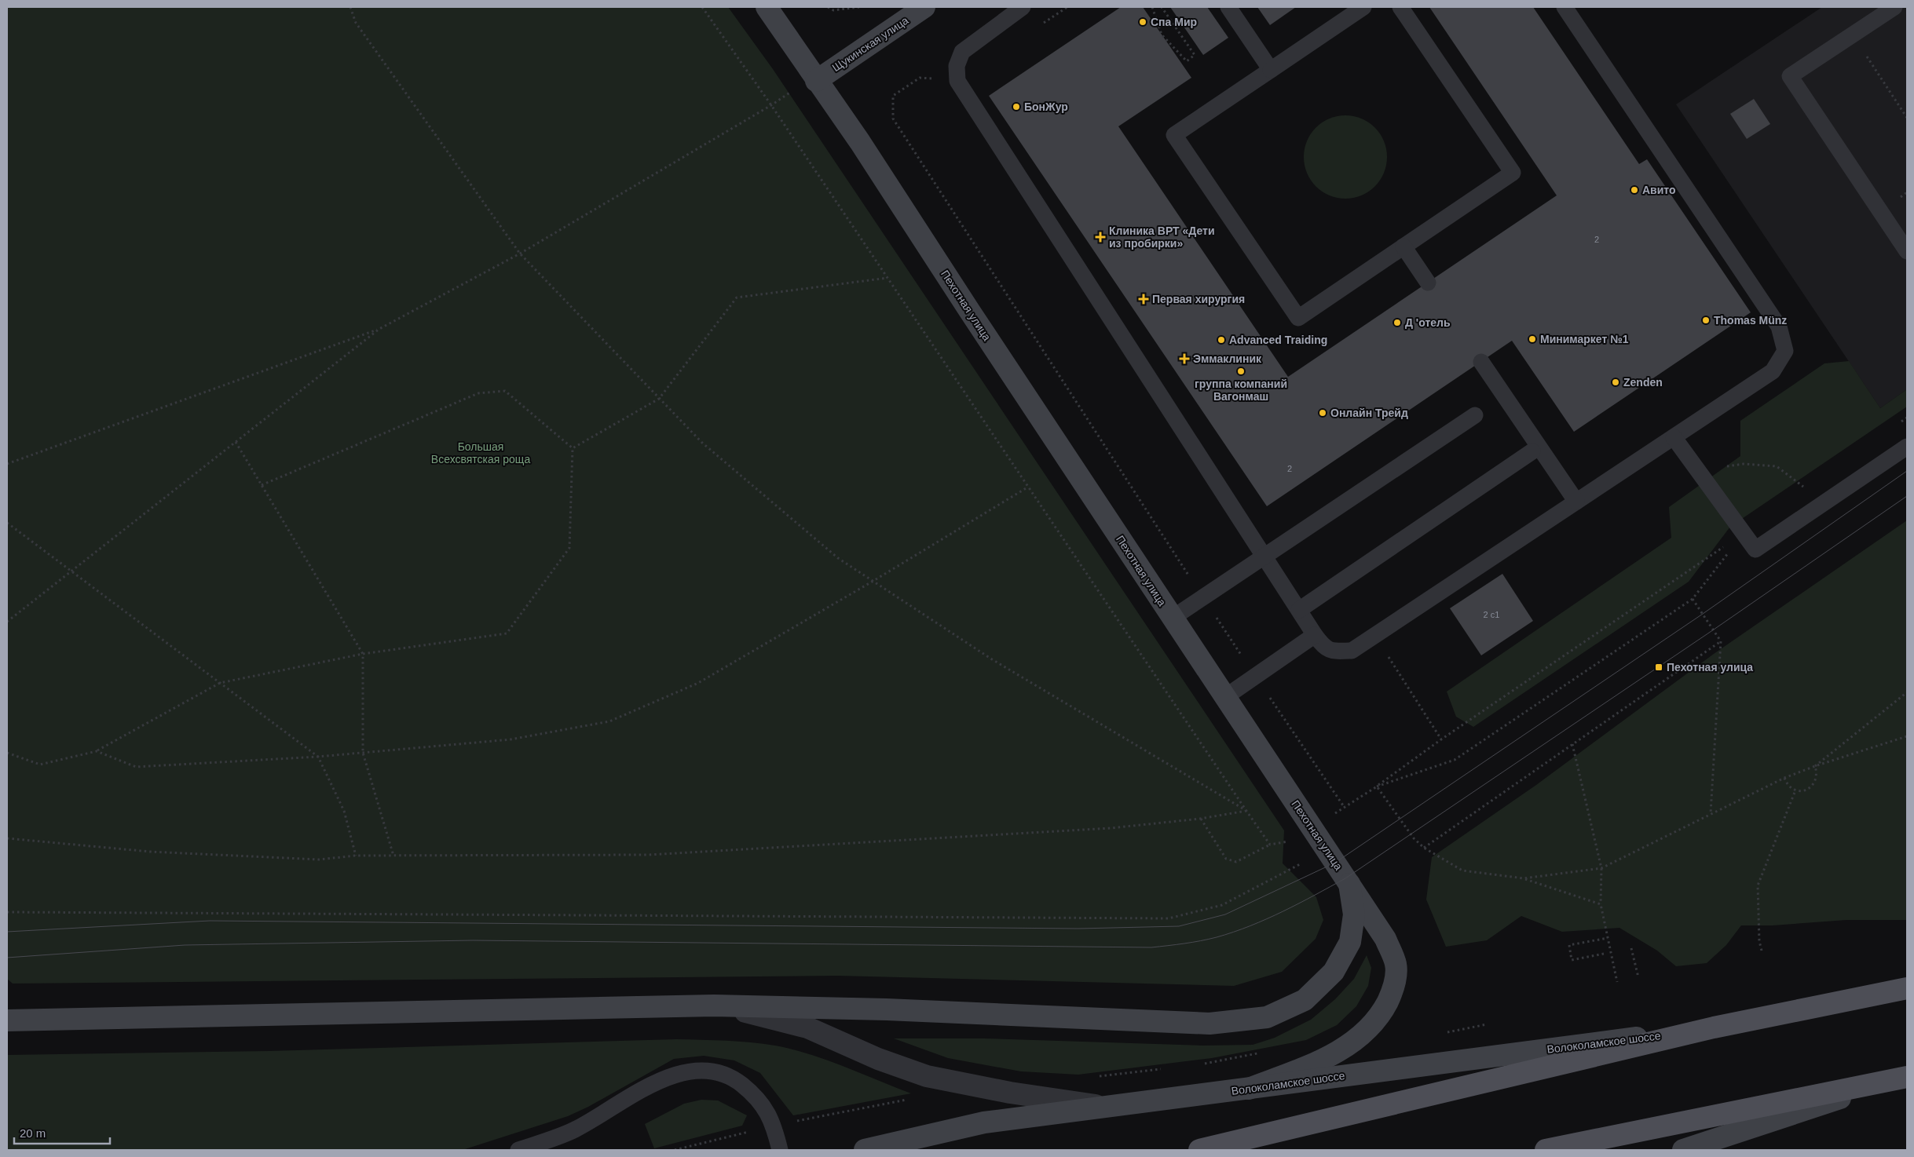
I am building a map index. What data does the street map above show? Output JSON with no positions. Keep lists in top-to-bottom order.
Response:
{
  "streets": {
    "main road": ["Щукинская улица", "Пехотная улица", "Волоколамское шоссе"]
  },
  "crossings": [
    ["Щукинская улица", "Пехотная улица"],
    ["Пехотная улица", "Волоколамское шоссе"]
  ],
  "parks": ["Большая Всехсвятская роща"],
  "places": {
    "other": [
      "Спа Мир",
      "БонЖур",
      "Авито",
      "Thomas Münz",
      "Д 'отель",
      "Минимаркет №1",
      "Advanced Traiding",
      "группа компаний Вагонмаш",
      "Zenden",
      "Онлайн Трейд"
    ],
    "health": ["Клиника ВРТ «Дети из пробирки»", "Первая хирургия", "Эммаклиник"],
    "transit": ["Пехотная улица"]
  },
  "house_numbers": ["2", "2", "2 с1"],
  "scale_bar": "20 m"
}
